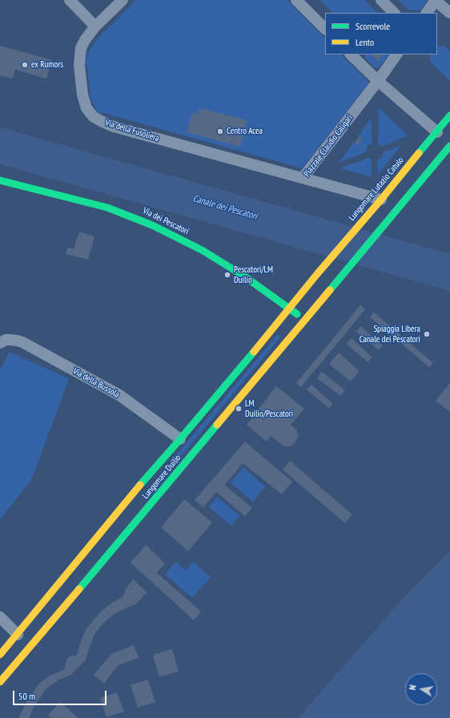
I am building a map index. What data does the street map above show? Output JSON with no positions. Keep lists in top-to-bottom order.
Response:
{
  "streets": {
    "main road": ["Lungomare Lutazio Catulo", "Via dei Pescatori", "Lungomare Duilio"],
    "street": ["Via della Fusoliera", "Piazzale Claudio Caligari", "Via della Bussola"]
  },
  "crossings": [
    ["Via della Fusoliera", "Piazzale Claudio Caligari"],
    ["Piazzale Claudio Caligari", "Lungomare Lutazio Catulo"],
    ["Lungomare Lutazio Catulo", "Lungomare Duilio"],
    ["Via dei Pescatori", "Lungomare Duilio"],
    ["Via della Bussola", "Lungomare Duilio"]
  ],
  "water": ["Canale dei Pescatori"],
  "places": [
    "ex Rumors",
    "Centro Acea",
    "Pescatori/LM Duilio",
    "Spiaggia Libera Canale dei Pescatori",
    "LM Duilio/Pescatori"
  ],
  "legend": ["Scorrevole", "Lento"],
  "scale_bar": "50 m",
  "north": "left"
}
